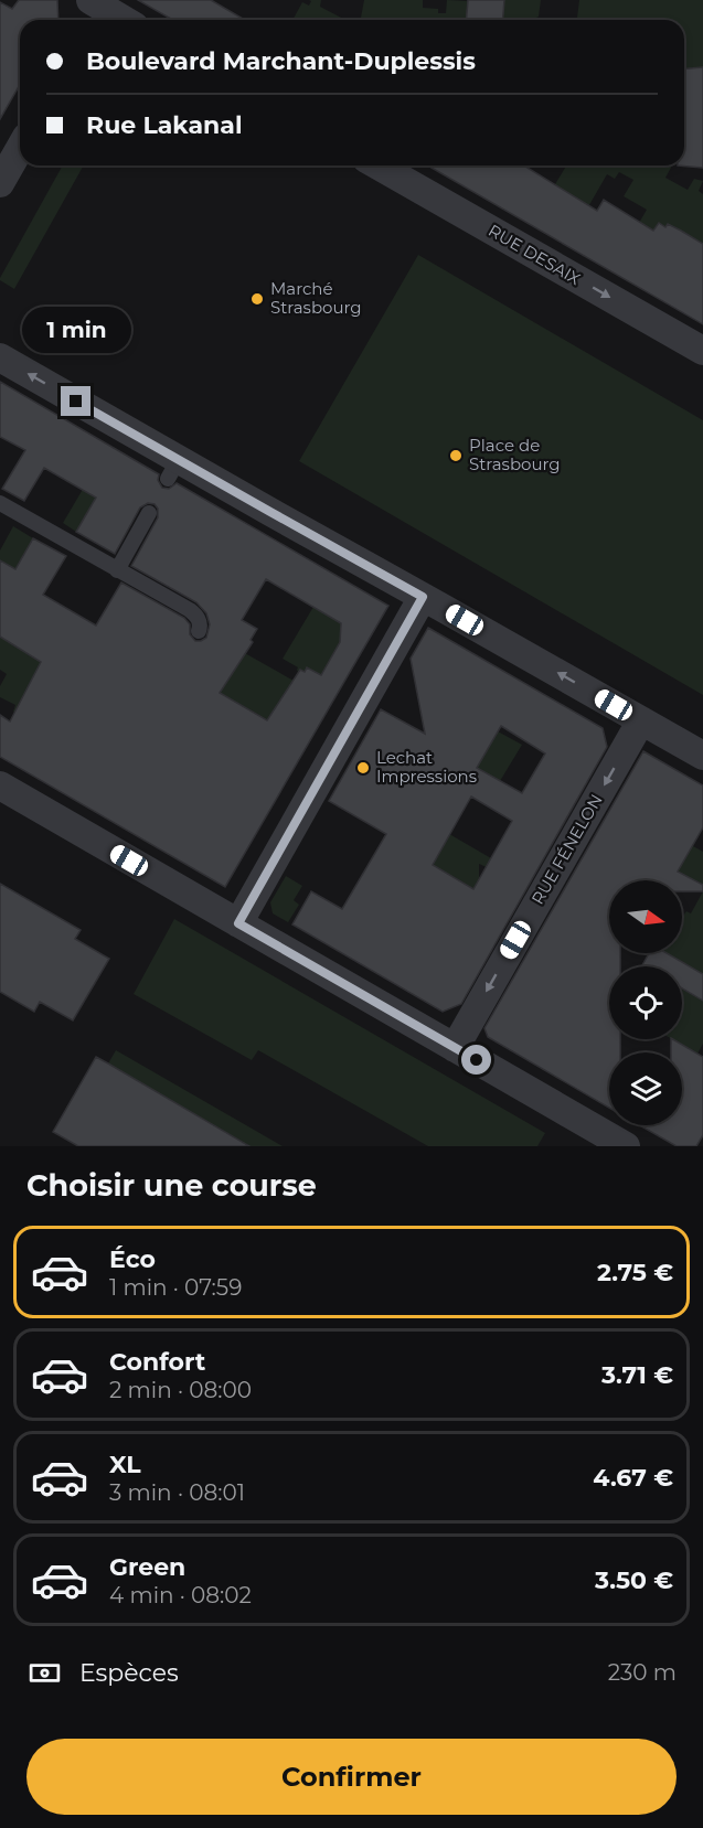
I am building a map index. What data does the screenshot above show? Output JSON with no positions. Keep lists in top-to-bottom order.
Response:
{
  "streets": {
    "street": ["RUE DESAIX", "RUE FÉNELON"]
  },
  "one_way": ["RUE DESAIX"],
  "places": ["Marché Strasbourg", "Place de Strasbourg", "Lechat Impressions"],
  "north": "right",
  "page": {
    "banner": ["Boulevard Marchant-Duplessis", "Rue Lakanal"],
    "bubble": "1 min",
    "heading": "Choisir une course",
    "list": [
      {
        "name": "Éco",
        "note": "1 min · 07:59",
        "value": "2.75 €"
      },
      {
        "name": "Confort",
        "note": "2 min · 08:00",
        "value": "3.71 €"
      },
      {
        "name": "XL",
        "note": "3 min · 08:01",
        "value": "4.67 €"
      },
      {
        "name": "Green",
        "note": "4 min · 08:02",
        "value": "3.50 €"
      }
    ],
    "pay": ["Espèces", "230 m"],
    "buttons": "Confirmer"
  }
}
